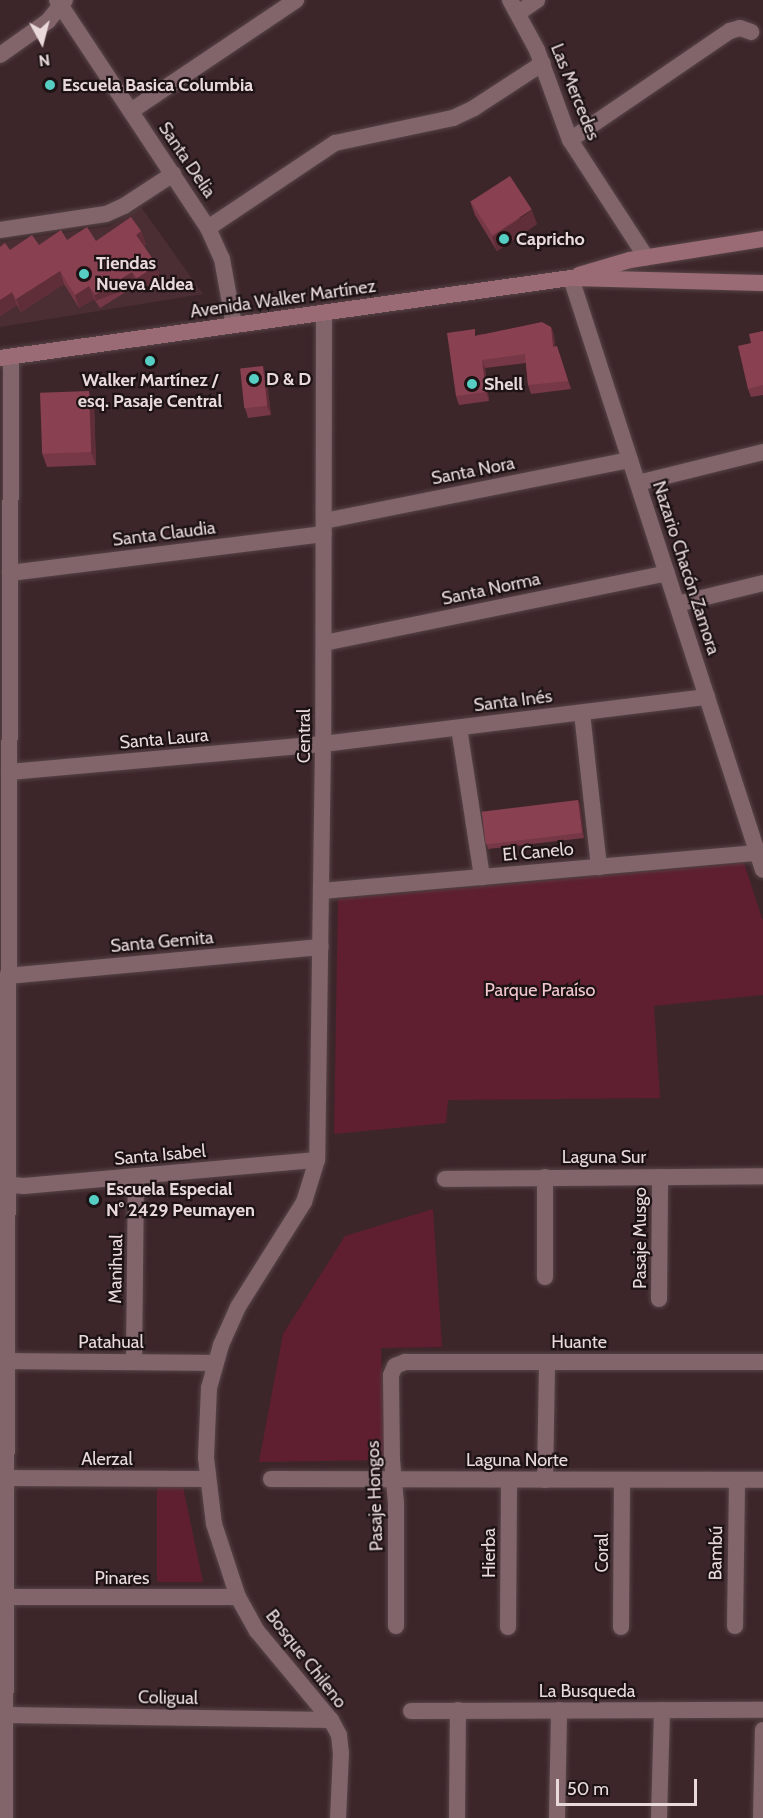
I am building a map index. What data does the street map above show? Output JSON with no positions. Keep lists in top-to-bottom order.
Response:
{
  "streets": {
    "main road": ["Avenida Walker Martínez"],
    "street": [
      "Las Mercedes",
      "Santa Delia",
      "Santa Nora",
      "Santa Claudia",
      "Nazario Chacón Zamora",
      "Santa Norma",
      "Santa Inés",
      "Central",
      "Santa Laura",
      "El Canelo",
      "Santa Gemita",
      "Santa Isabel",
      "Laguna Sur",
      "Pasaje Musgo",
      "Manihual",
      "Patahual",
      "Huante",
      "Alerzal",
      "Laguna Norte",
      "Pasaje Hongos",
      "Hierba",
      "Coral",
      "Bambú",
      "Pinares",
      "Bosque Chileno",
      "La Busqueda",
      "Coligual"
    ]
  },
  "crossings": [
    ["Las Mercedes", "Avenida Walker Martínez"],
    ["Santa Delia", "Avenida Walker Martínez"],
    ["Avenida Walker Martínez", "Nazario Chacón Zamora"],
    ["Avenida Walker Martínez", "Central"],
    ["Santa Nora", "Santa Claudia"],
    ["Santa Nora", "Nazario Chacón Zamora"],
    ["Santa Nora", "Central"],
    ["Santa Claudia", "Central"],
    ["Nazario Chacón Zamora", "Santa Norma"],
    ["Nazario Chacón Zamora", "Santa Inés"],
    ["Nazario Chacón Zamora", "El Canelo"],
    ["Santa Norma", "Central"],
    ["Santa Inés", "Central"],
    ["Santa Inés", "Santa Laura"],
    ["Central", "Santa Laura"],
    ["Central", "El Canelo"],
    ["Central", "Santa Gemita"],
    ["Central", "Santa Isabel"],
    ["Central", "Bosque Chileno"],
    ["Santa Isabel", "Manihual"],
    ["Santa Isabel", "Bosque Chileno"],
    ["Laguna Sur", "Pasaje Musgo"],
    ["Manihual", "Patahual"],
    ["Patahual", "Bosque Chileno"],
    ["Huante", "Pasaje Hongos"],
    ["Alerzal", "Bosque Chileno"],
    ["Laguna Norte", "Pasaje Hongos"],
    ["Laguna Norte", "Hierba"],
    ["Laguna Norte", "Coral"],
    ["Laguna Norte", "Bambú"],
    ["Pinares", "Bosque Chileno"],
    ["Bosque Chileno", "Coligual"]
  ],
  "parks": ["Parque Paraíso"],
  "places": [
    "Escuela Basica Columbia",
    "Capricho",
    "Tiendas Nueva Aldea",
    "Walker Martínez / esq. Pasaje Central",
    "D & D",
    "Shell",
    "Escuela Especial N° 2429 Peumayen"
  ],
  "scale_bar": "50 m",
  "north": "bottom"
}
